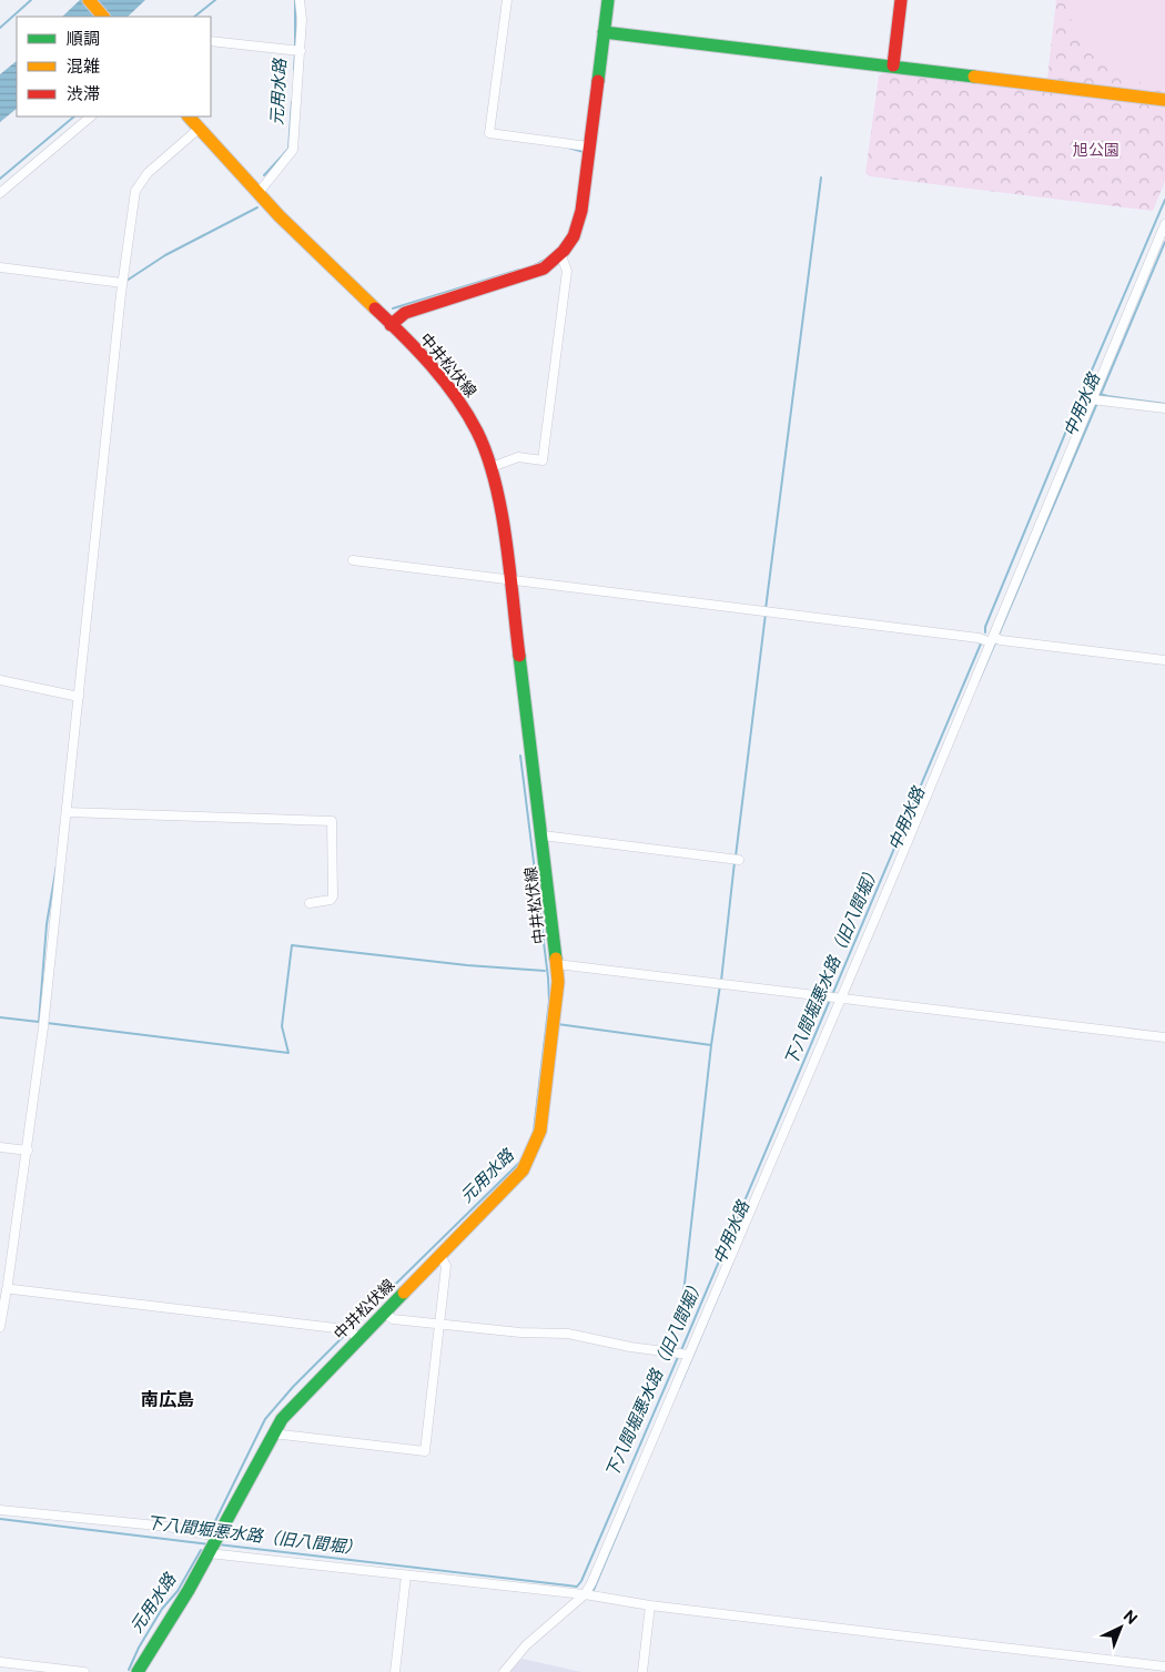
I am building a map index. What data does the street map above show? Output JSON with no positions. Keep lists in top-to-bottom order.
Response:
{
  "streets": {
    "main road": ["中井松伏線"]
  },
  "districts": ["南広島"],
  "water": ["元用水路", "中用水路", "下八間堀悪水路（旧八間堀）"],
  "parks": ["旭公園"],
  "legend": ["順調", "混雑", "渋滞"],
  "north": "top right"
}
